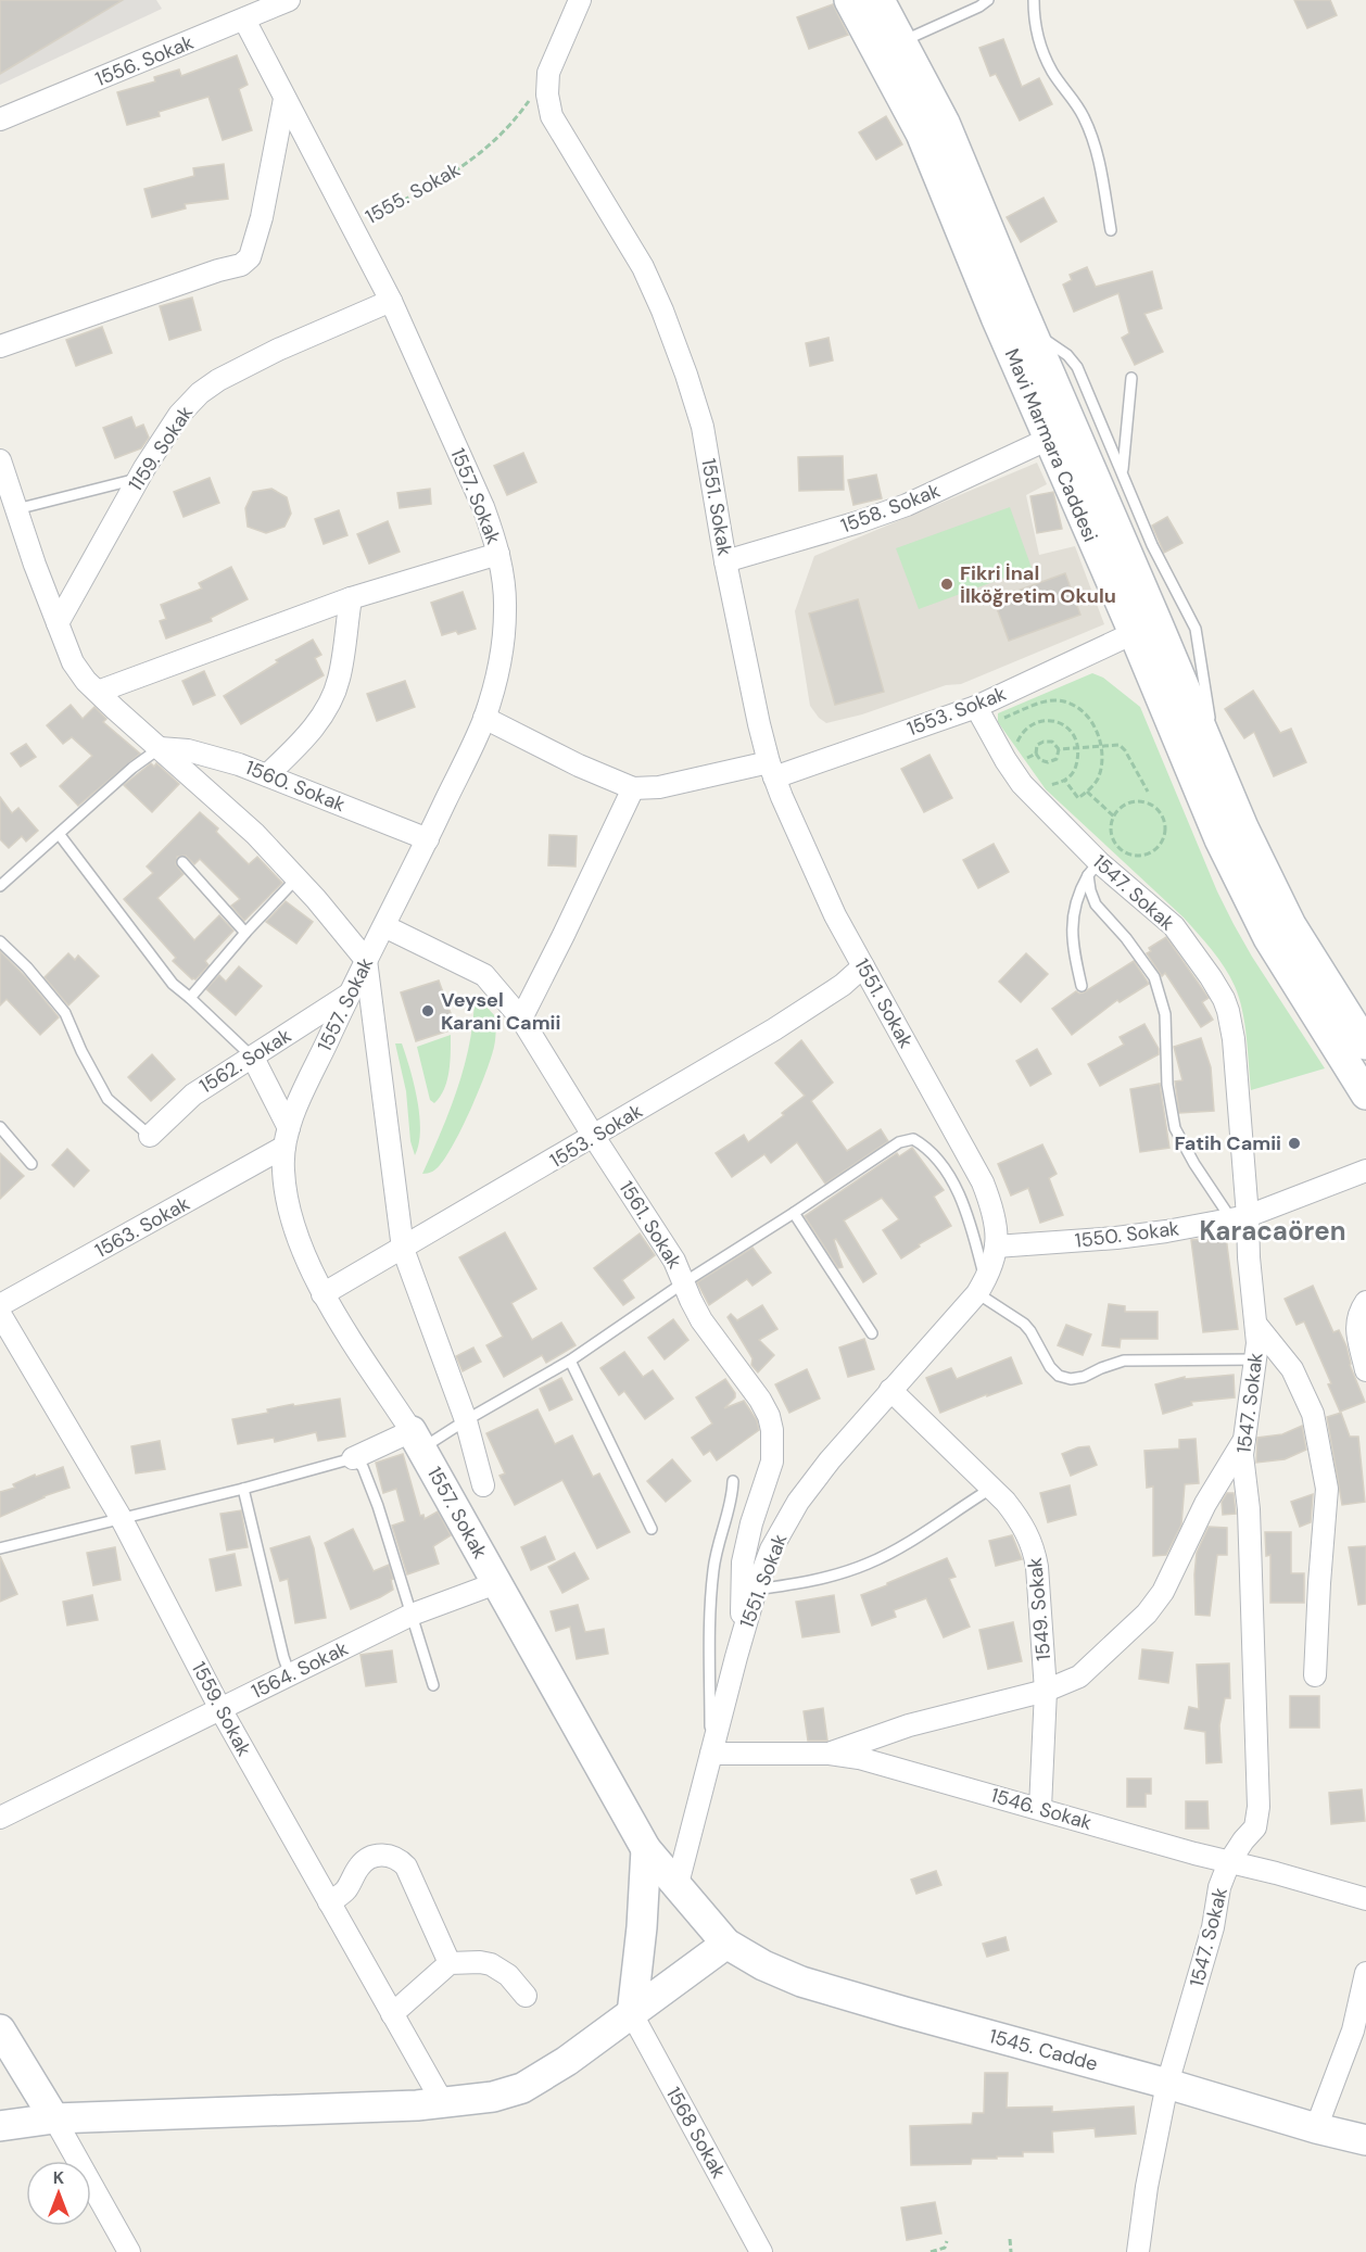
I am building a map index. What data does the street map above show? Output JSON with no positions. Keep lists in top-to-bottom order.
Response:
{
  "streets": {
    "street": [
      "1556. Sokak",
      "Mavi Marmara Caddesi",
      "1159. Sokak",
      "1557. Sokak",
      "1551. Sokak",
      "1558. Sokak",
      "1553. Sokak",
      "1560. Sokak",
      "1547. Sokak",
      "1562. Sokak",
      "1561. Sokak",
      "1563. Sokak",
      "1550. Sokak",
      "1549. Sokak",
      "1564. Sokak",
      "1559. Sokak",
      "1546. Sokak",
      "1545. Cadde",
      "1568 Sokak"
    ],
    "path": ["1555. Sokak"]
  },
  "crossings": [
    ["1556. Sokak", "1557. Sokak"],
    ["1555. Sokak", "1557. Sokak"],
    ["1555. Sokak", "1551. Sokak"],
    ["Mavi Marmara Caddesi", "1558. Sokak"],
    ["Mavi Marmara Caddesi", "1553. Sokak"],
    ["1159. Sokak", "1557. Sokak"],
    ["1557. Sokak", "1551. Sokak"],
    ["1557. Sokak", "1553. Sokak"],
    ["1557. Sokak", "1560. Sokak"],
    ["1557. Sokak", "1562. Sokak"],
    ["1557. Sokak", "1561. Sokak"],
    ["1557. Sokak", "1563. Sokak"],
    ["1557. Sokak", "1564. Sokak"],
    ["1557. Sokak", "1545. Cadde"],
    ["1551. Sokak", "1558. Sokak"],
    ["1551. Sokak", "1553. Sokak"],
    ["1551. Sokak", "1561. Sokak"],
    ["1551. Sokak", "1550. Sokak"],
    ["1551. Sokak", "1549. Sokak"],
    ["1551. Sokak", "1546. Sokak"],
    ["1553. Sokak", "1547. Sokak"],
    ["1553. Sokak", "1561. Sokak"],
    ["1547. Sokak", "1550. Sokak"],
    ["1547. Sokak", "1546. Sokak"],
    ["1547. Sokak", "1545. Cadde"],
    ["1549. Sokak", "1546. Sokak"],
    ["1564. Sokak", "1559. Sokak"]
  ],
  "districts": ["Karacaören"],
  "places": ["Fikri İnal İlköğretim Okulu", "Veysel Karani Camii", "Fatih Camii"],
  "north": "top"
}
